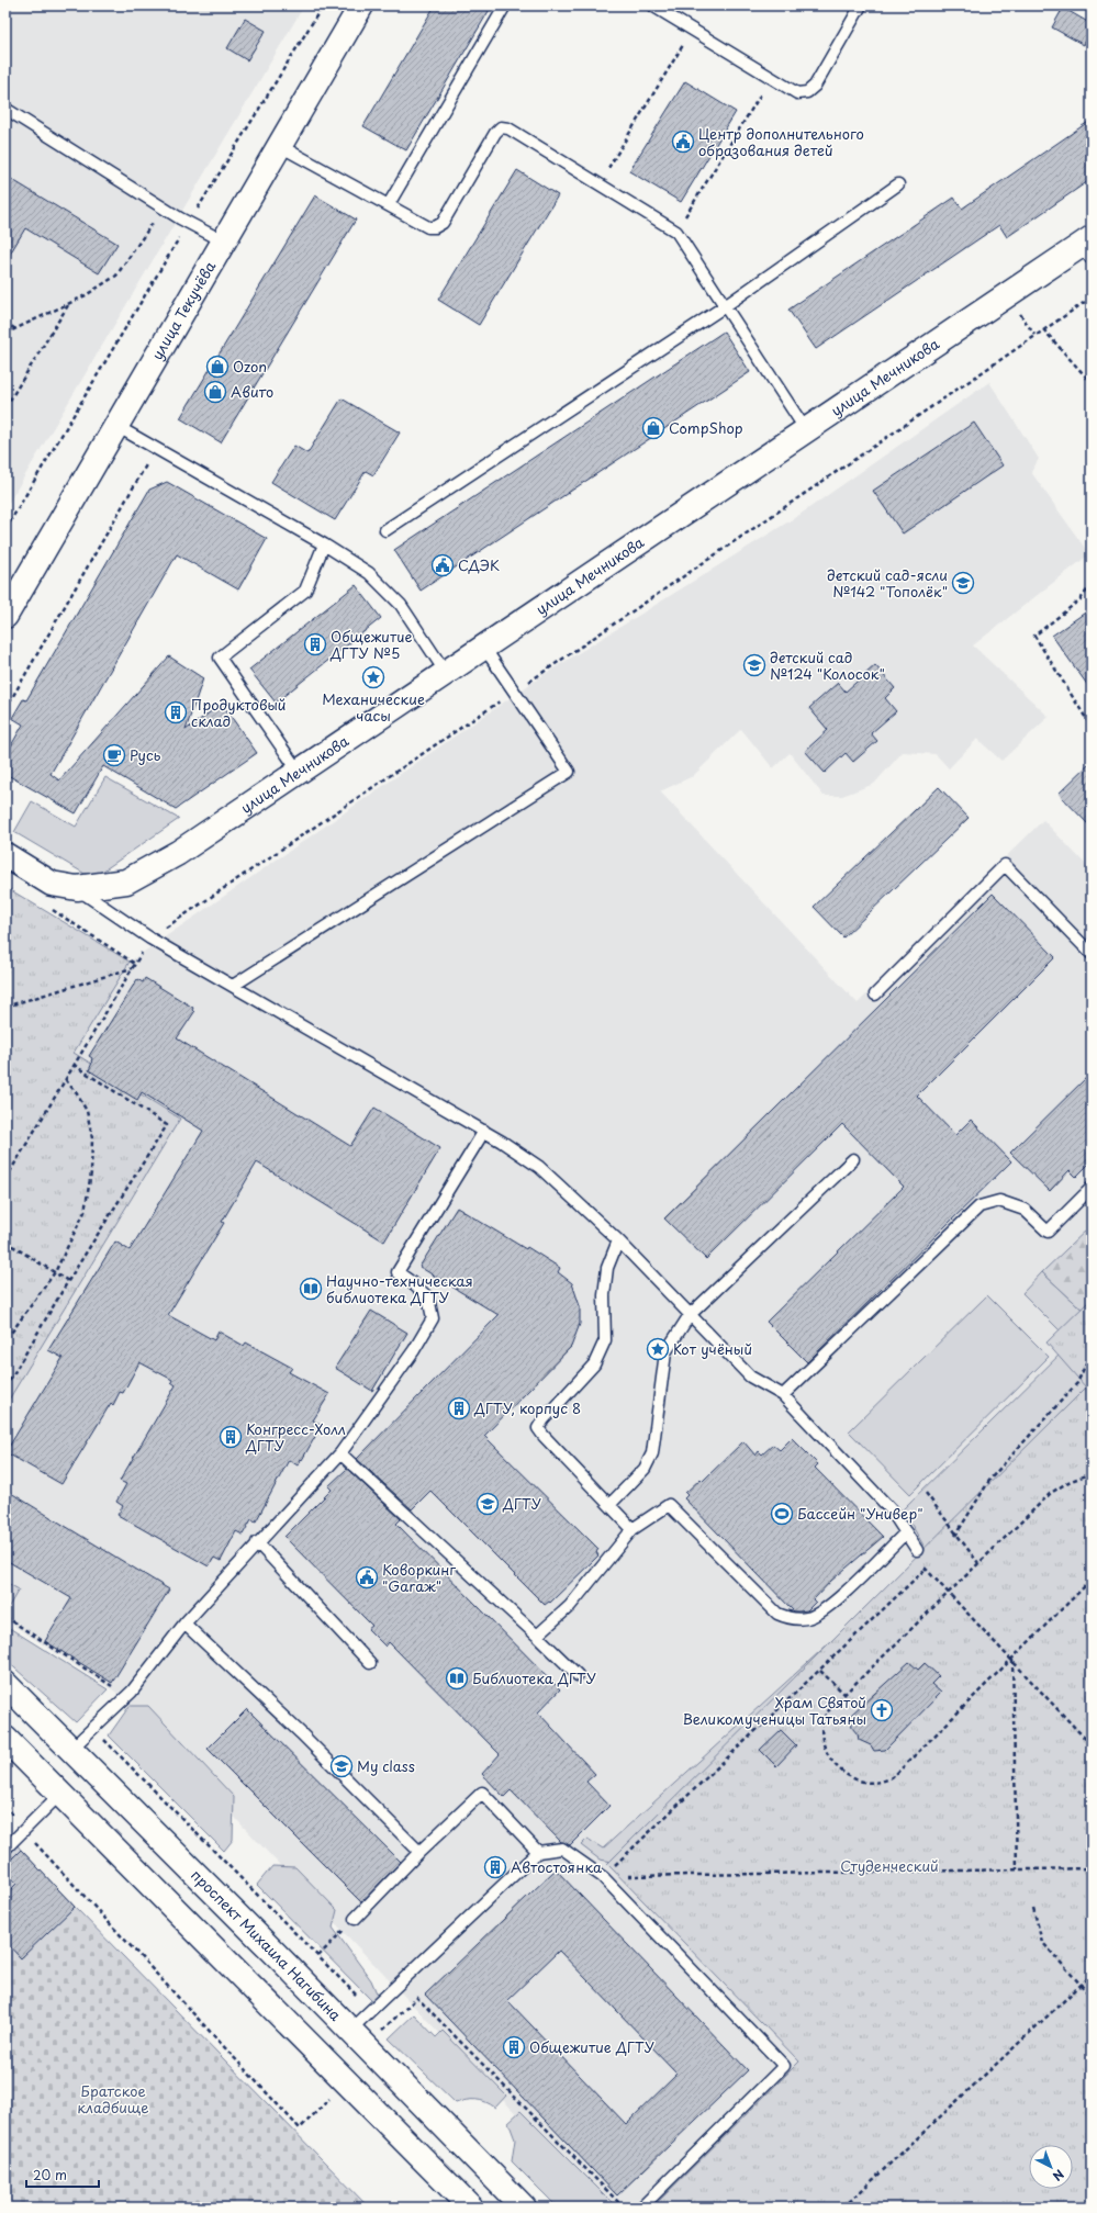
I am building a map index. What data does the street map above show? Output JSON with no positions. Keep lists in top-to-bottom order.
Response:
{
  "streets": {
    "main road": ["улица Текучёва", "улица Мечникова", "проспект Михаила Нагибина"]
  },
  "parks": ["Студенческий", "Братское кладбище"],
  "places": {
    "public building": ["Центр дополнительного образования детей", "СДЭК", "Коворкинг \"Gаraж\""],
    "shop": ["Ozon", "Авито", "CompShop"],
    "school or university": [
      "детский сад-ясли №142 \"Тополёк\"",
      "детский сад №124 \"Колосок\"",
      "ДГТУ",
      "My class"
    ],
    "building": [
      "Общежитие ДГТУ №5",
      "Продуктовый склад",
      "ДГТУ, корпус 8",
      "Конгресс-Холл ДГТУ",
      "Автостоянка",
      "Общежитие ДГТУ"
    ],
    "place": ["Механические часы", "Кот учёный"],
    "cafe": ["Русь"],
    "library": ["Научно-техническая библиотека ДГТУ", "Библиотека ДГТУ"],
    "sports": ["Бассейн \"Универ\""],
    "church": ["Храм Святой Великомученицы Татьяны"]
  },
  "scale_bar": "20 m",
  "north": "bottom right"
}
